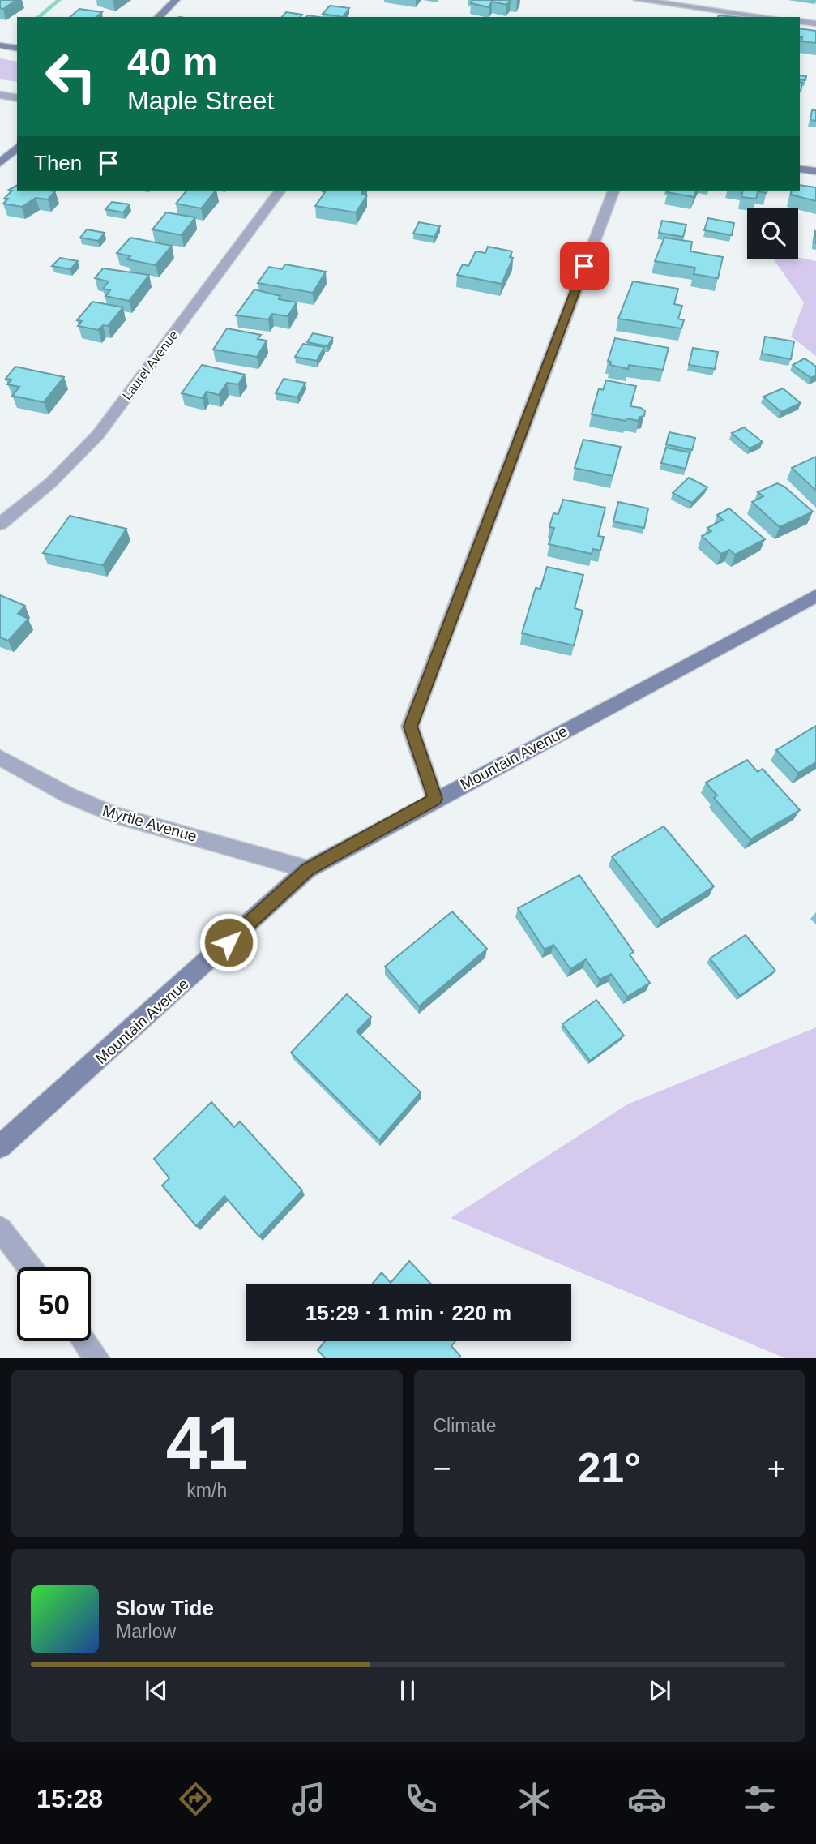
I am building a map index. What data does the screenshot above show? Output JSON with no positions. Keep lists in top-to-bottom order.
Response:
{
  "streets": {
    "main road": ["Mountain Avenue"],
    "street": ["Laurel Avenue", "Myrtle Avenue"]
  },
  "crossings": [
    ["Mountain Avenue", "Myrtle Avenue"]
  ],
  "page": {
    "turn": ["40 m", "Maple Street"],
    "then": "Then",
    "limit": "50",
    "trip": "15:29 · 1 min · 220 m",
    "tile": [
      ["41", "km/h"],
      "Climate"
    ],
    "heat": ["−", "21°", "+"],
    "song": ["Slow Tide", "Marlow"],
    "tabs": "15:28"
  }
}
